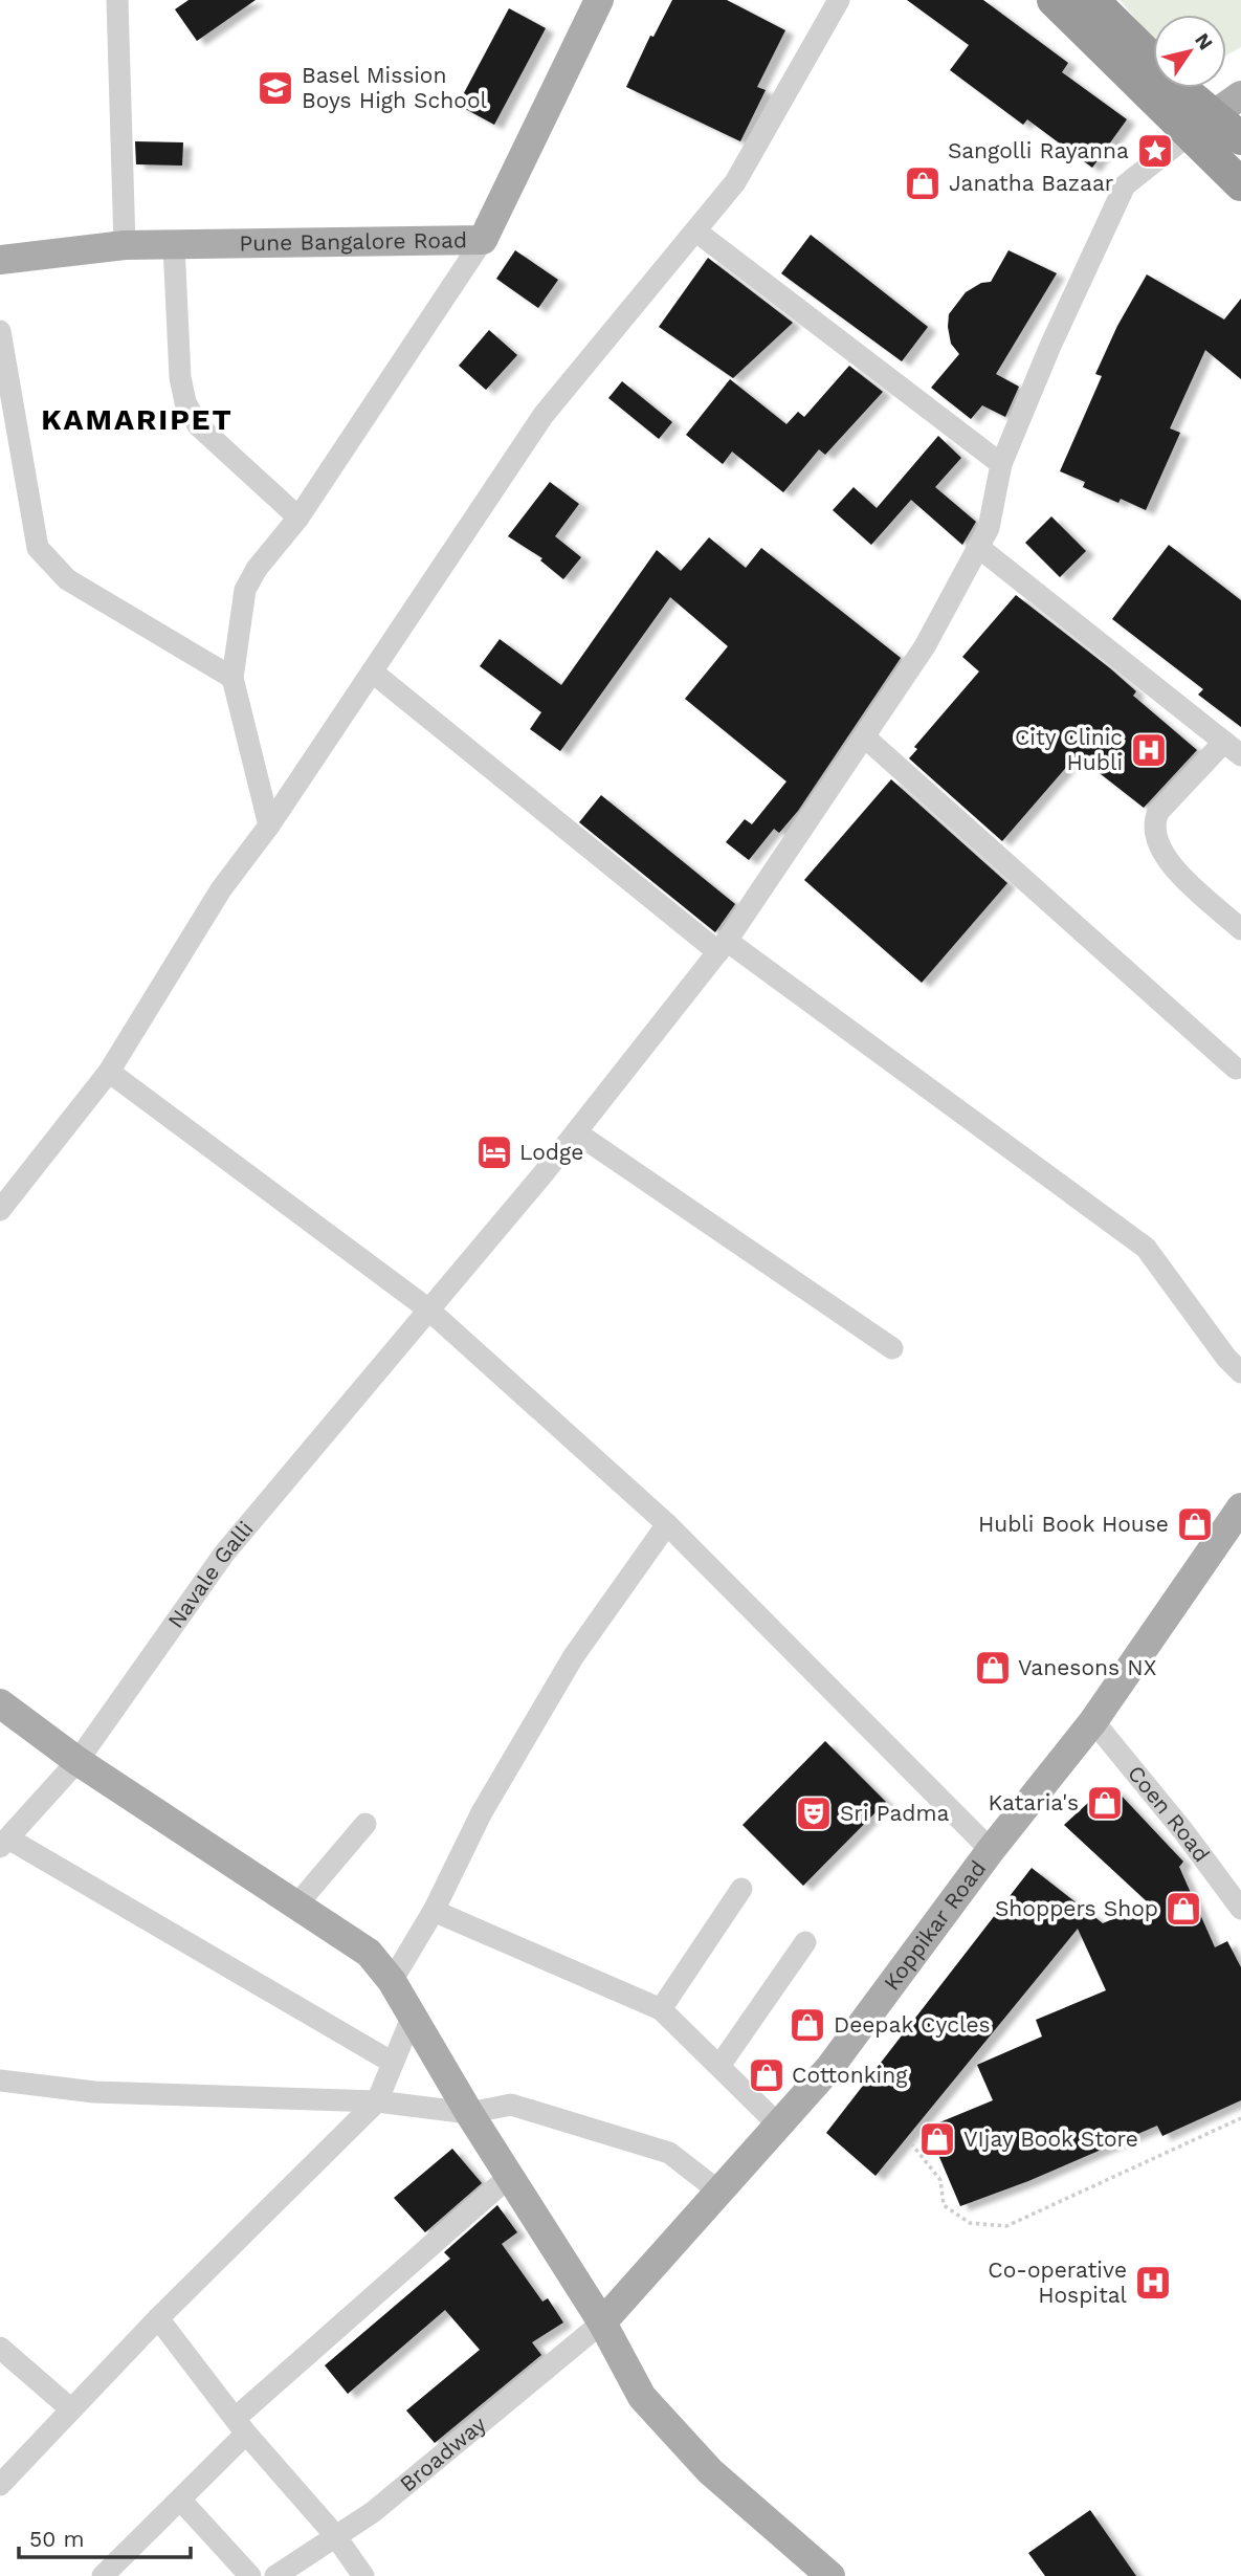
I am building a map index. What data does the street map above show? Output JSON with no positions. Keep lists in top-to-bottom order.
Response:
{
  "streets": {
    "main road": ["Pune Bangalore Road", "Koppikar Road"],
    "street": ["Navale Galli", "Coen Road", "Broadway"]
  },
  "crossings": [
    ["Coen Road", "Koppikar Road"],
    ["Koppikar Road", "Broadway"]
  ],
  "districts": ["KAMARIPET"],
  "places": {
    "school or university": ["Basel Mission Boys High School"],
    "place": ["Sangolli Rayanna"],
    "shop": [
      "Janatha Bazaar",
      "Hubli Book House",
      "Vanesons NX",
      "Kataria's",
      "Shoppers Shop",
      "Deepak Cycles",
      "Cottonking",
      "VIjay Book Store"
    ],
    "hospital": ["City Clinic Hubli", "Co-operative Hospital"],
    "hotel": ["Lodge"],
    "theatre": ["Sri Padma"]
  },
  "scale_bar": "50 m",
  "north": "top right"
}
